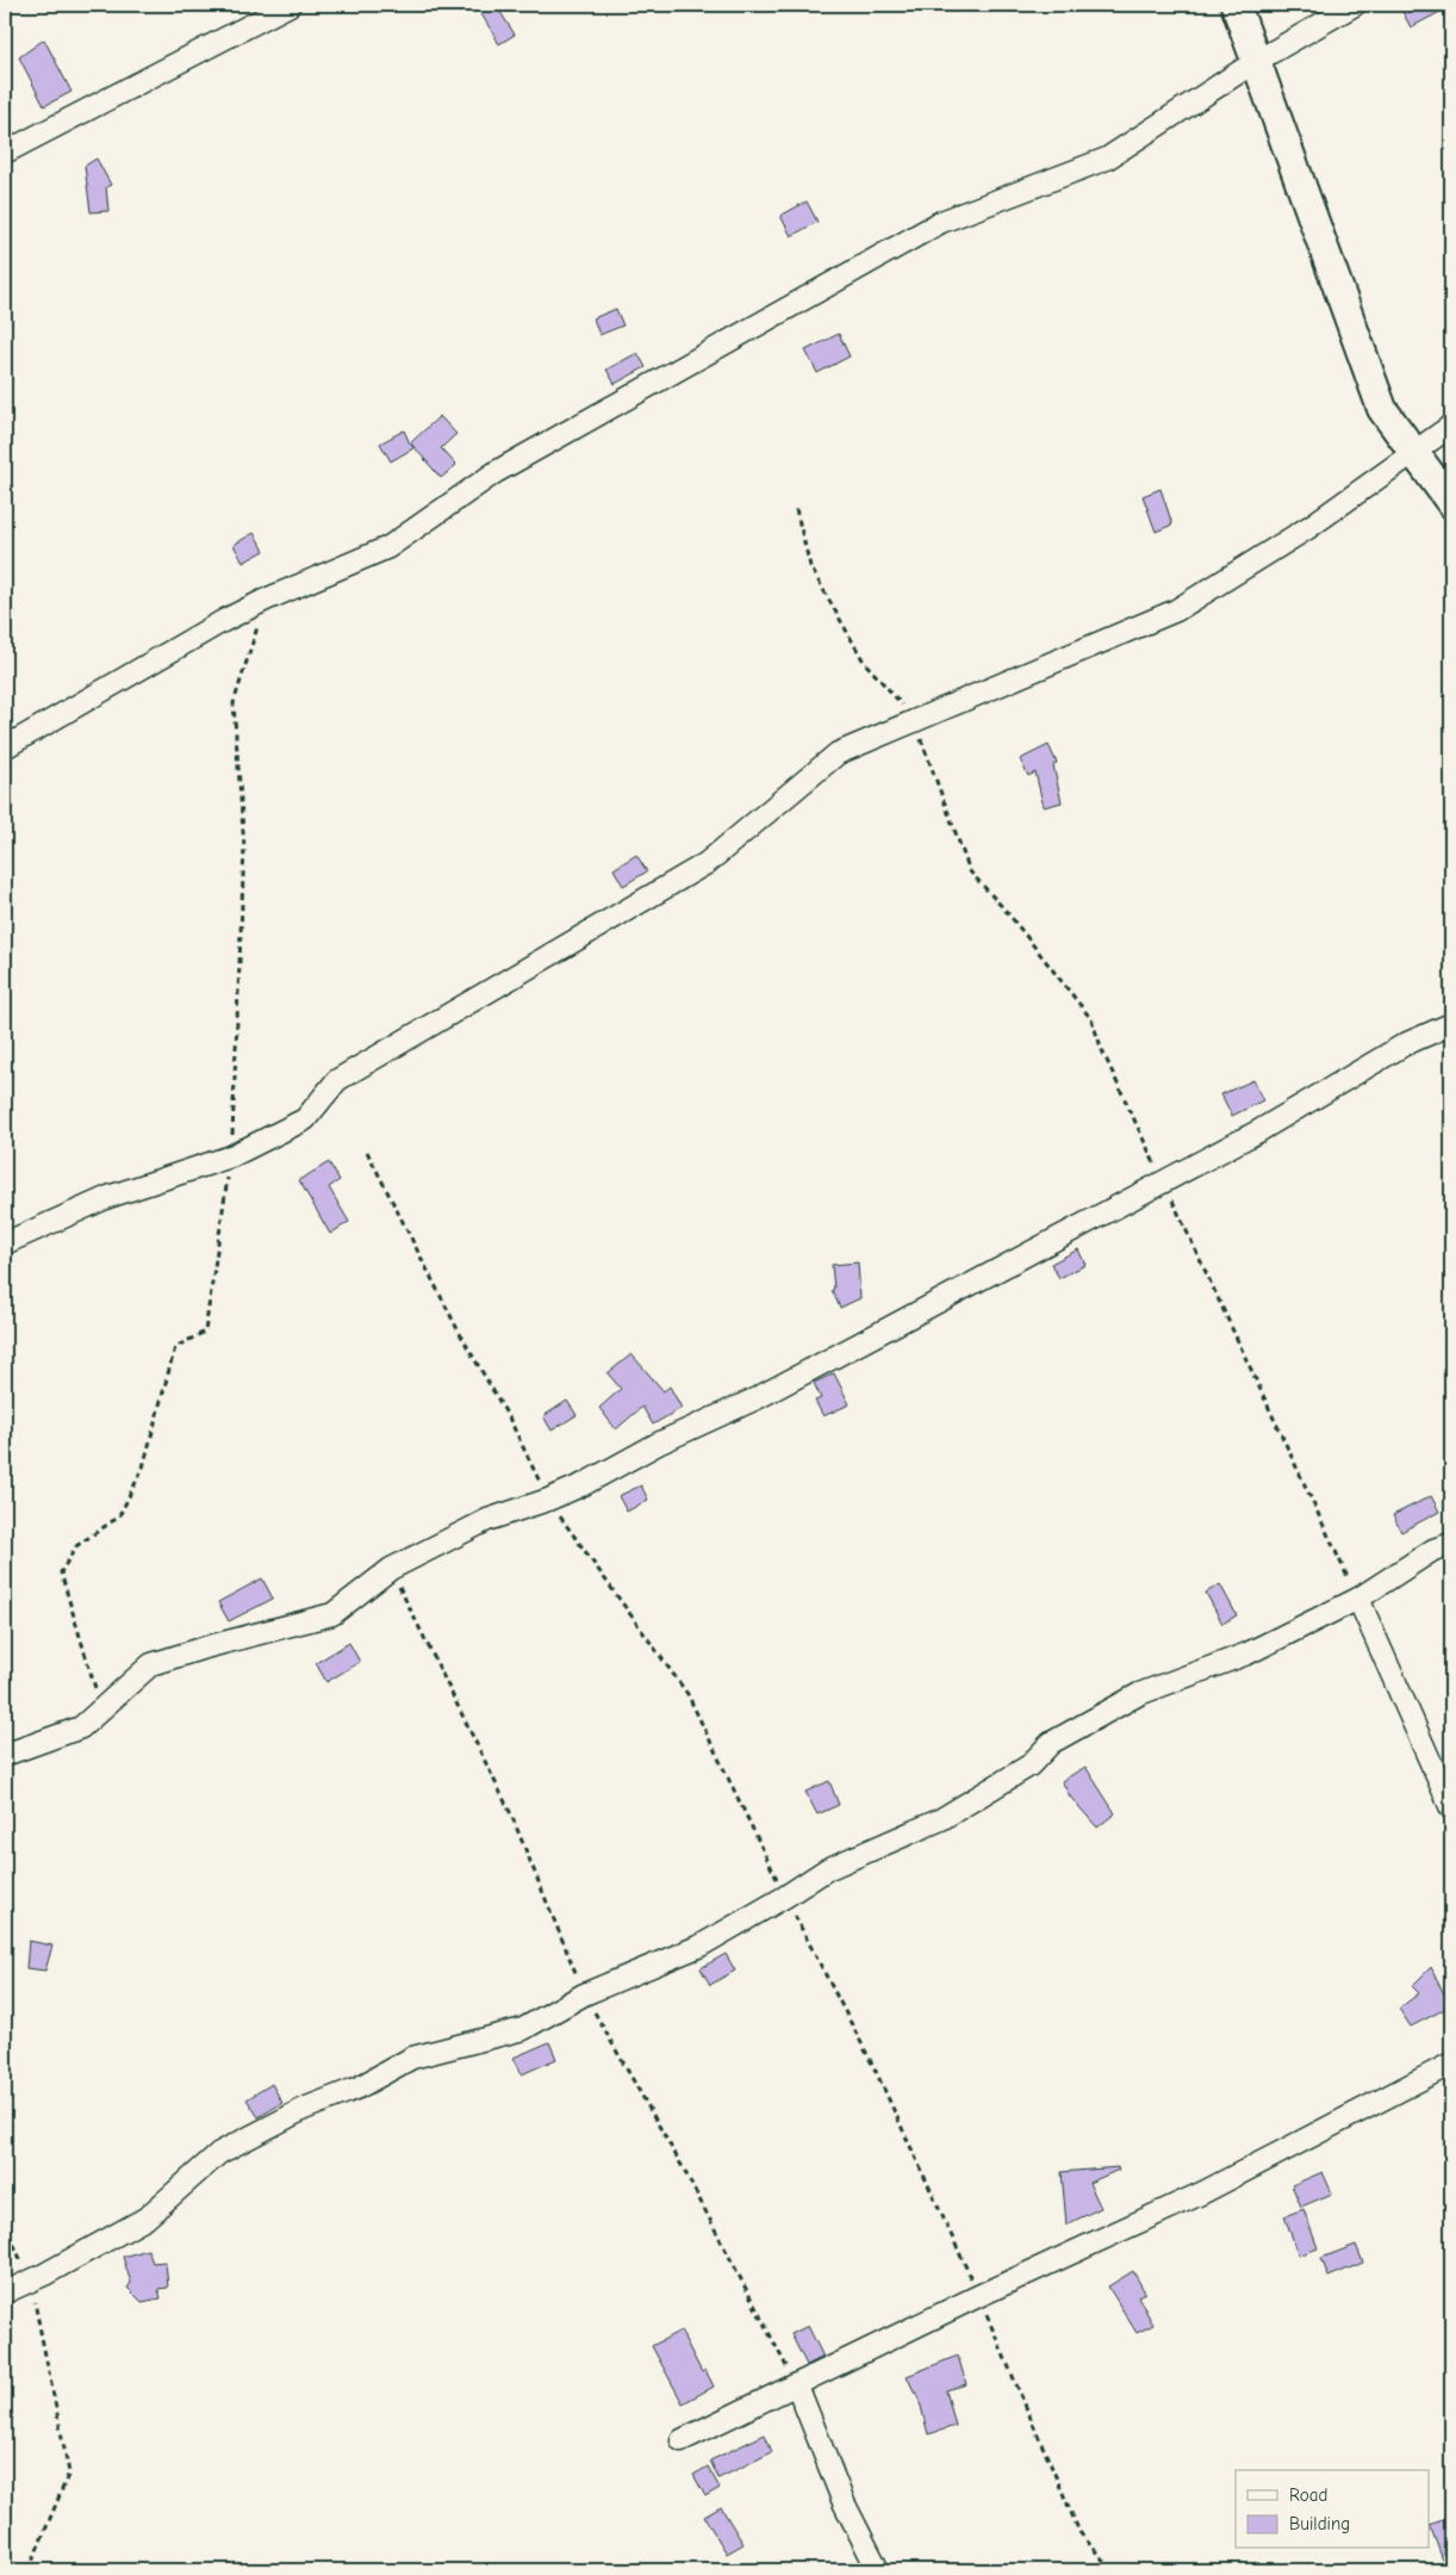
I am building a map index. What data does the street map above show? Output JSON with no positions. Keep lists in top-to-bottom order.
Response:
{
  "legend": ["Road", "Building"]
}
